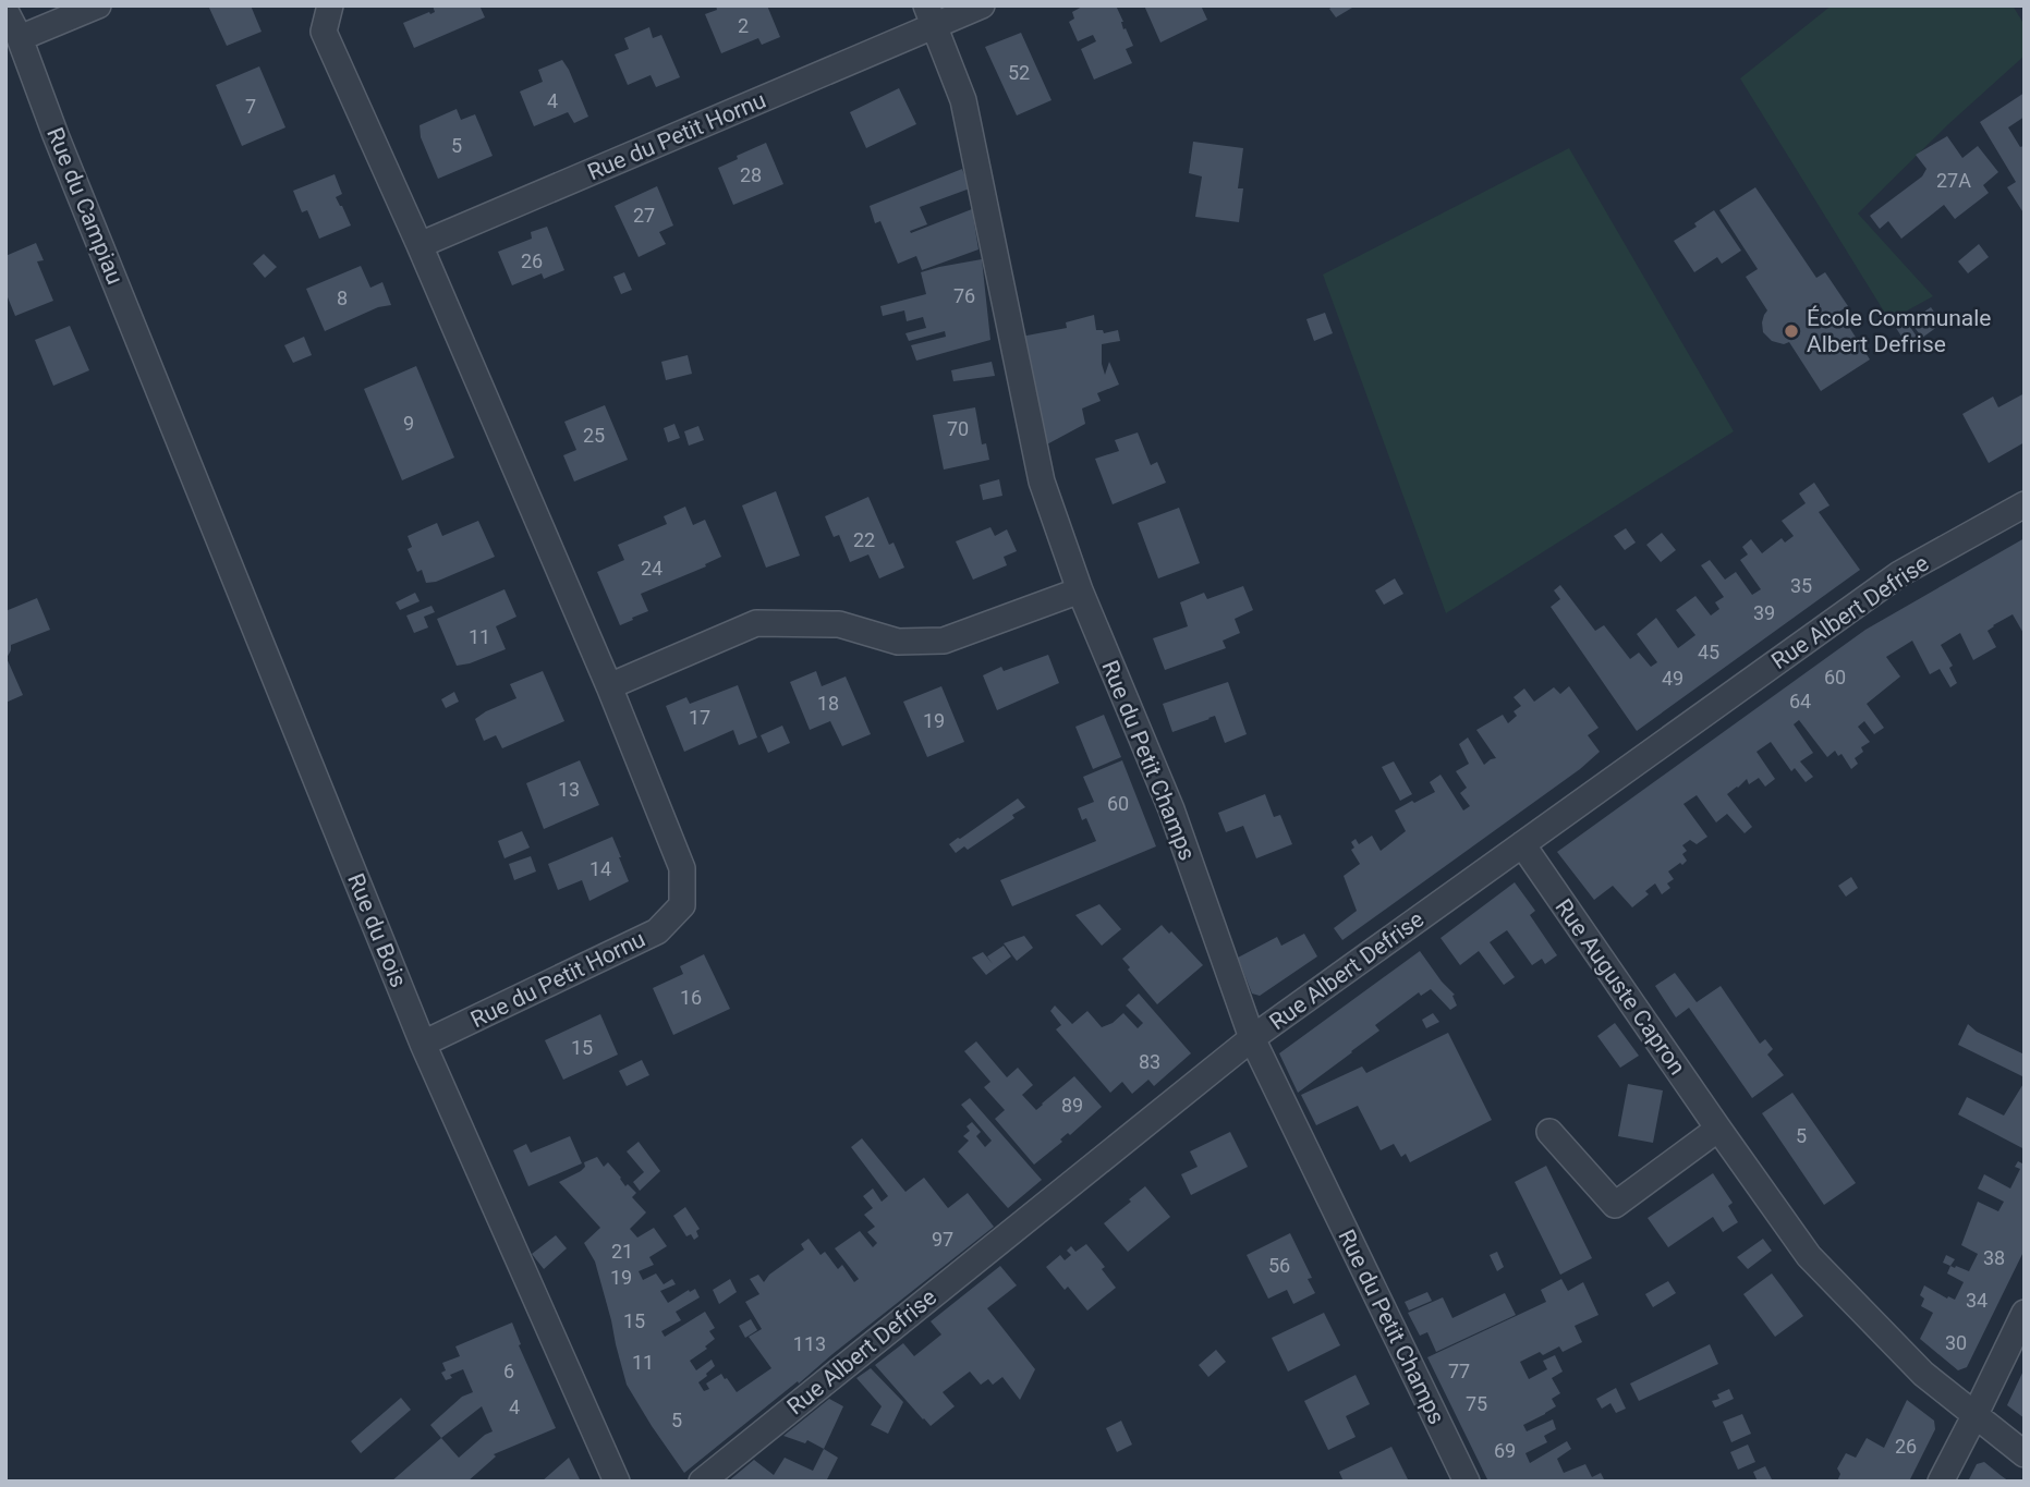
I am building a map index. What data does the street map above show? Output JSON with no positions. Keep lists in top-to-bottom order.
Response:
{
  "streets": {
    "street": [
      "Rue du Petit Hornu",
      "Rue du Campiau",
      "Rue Albert Defrise",
      "Rue du Petit Champs",
      "Rue du Bois",
      "Rue Auguste Capron"
    ]
  },
  "crossings": [
    ["Rue du Petit Hornu", "Rue du Petit Champs"],
    ["Rue du Petit Hornu", "Rue du Bois"],
    ["Rue du Campiau", "Rue du Bois"],
    ["Rue Albert Defrise", "Rue du Petit Champs"],
    ["Rue Albert Defrise", "Rue Auguste Capron"]
  ],
  "places": ["École Communale Albert Defrise"],
  "house_numbers": [
    "2",
    "52",
    "4",
    "7",
    "5",
    "28",
    "27A",
    "27",
    "26",
    "76",
    "8",
    "9",
    "70",
    "25",
    "22",
    "24",
    "35",
    "39",
    "11",
    "45",
    "60",
    "49",
    "64",
    "18",
    "17",
    "19",
    "13",
    "60",
    "14",
    "16",
    "15",
    "83",
    "89",
    "5",
    "97",
    "21",
    "38",
    "56",
    "19",
    "34",
    "15",
    "30",
    "113",
    "11",
    "6",
    "77",
    "75",
    "4",
    "5",
    "26",
    "69"
  ]
}
